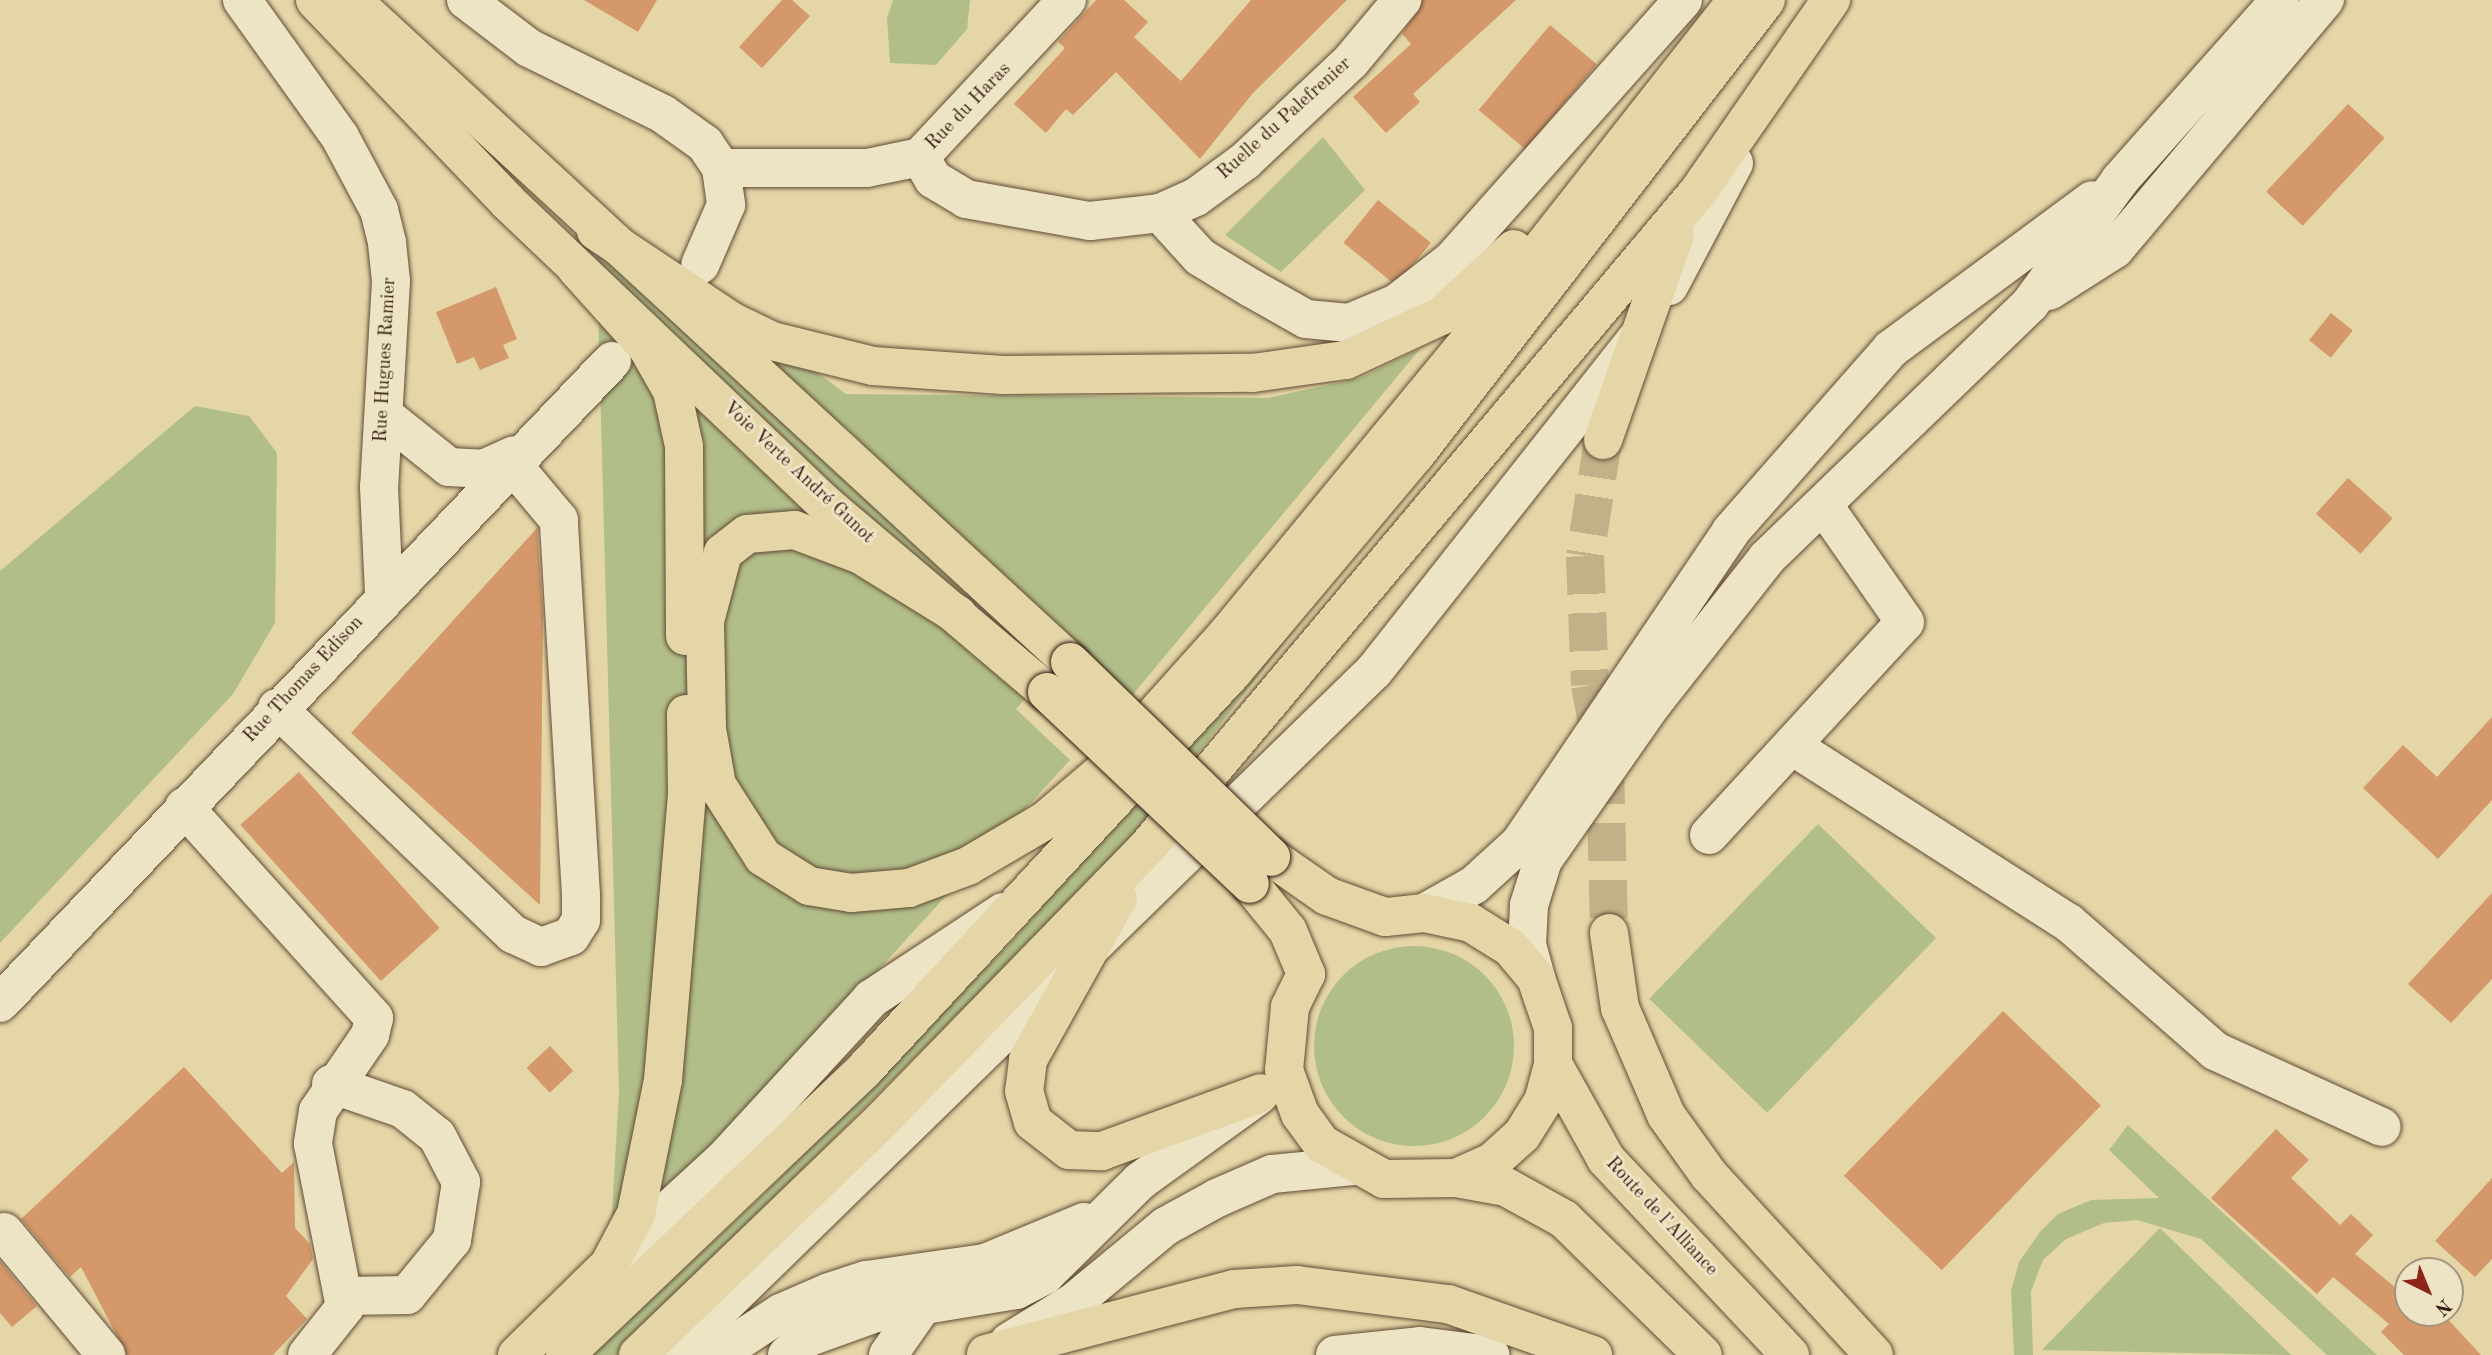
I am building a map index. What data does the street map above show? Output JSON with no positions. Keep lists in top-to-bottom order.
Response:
{
  "streets": {
    "main road": ["Voie Verte André Gunot", "Route de l'Alliance"],
    "street": [
      "Rue du Haras",
      "Ruelle du Palefrenier",
      "Rue Hugues Ramier",
      "Rue Thomas Edison"
    ]
  },
  "crossings": [
    ["Rue du Haras", "Ruelle du Palefrenier"],
    ["Rue Hugues Ramier", "Rue Thomas Edison"]
  ],
  "north": "bottom right"
}
